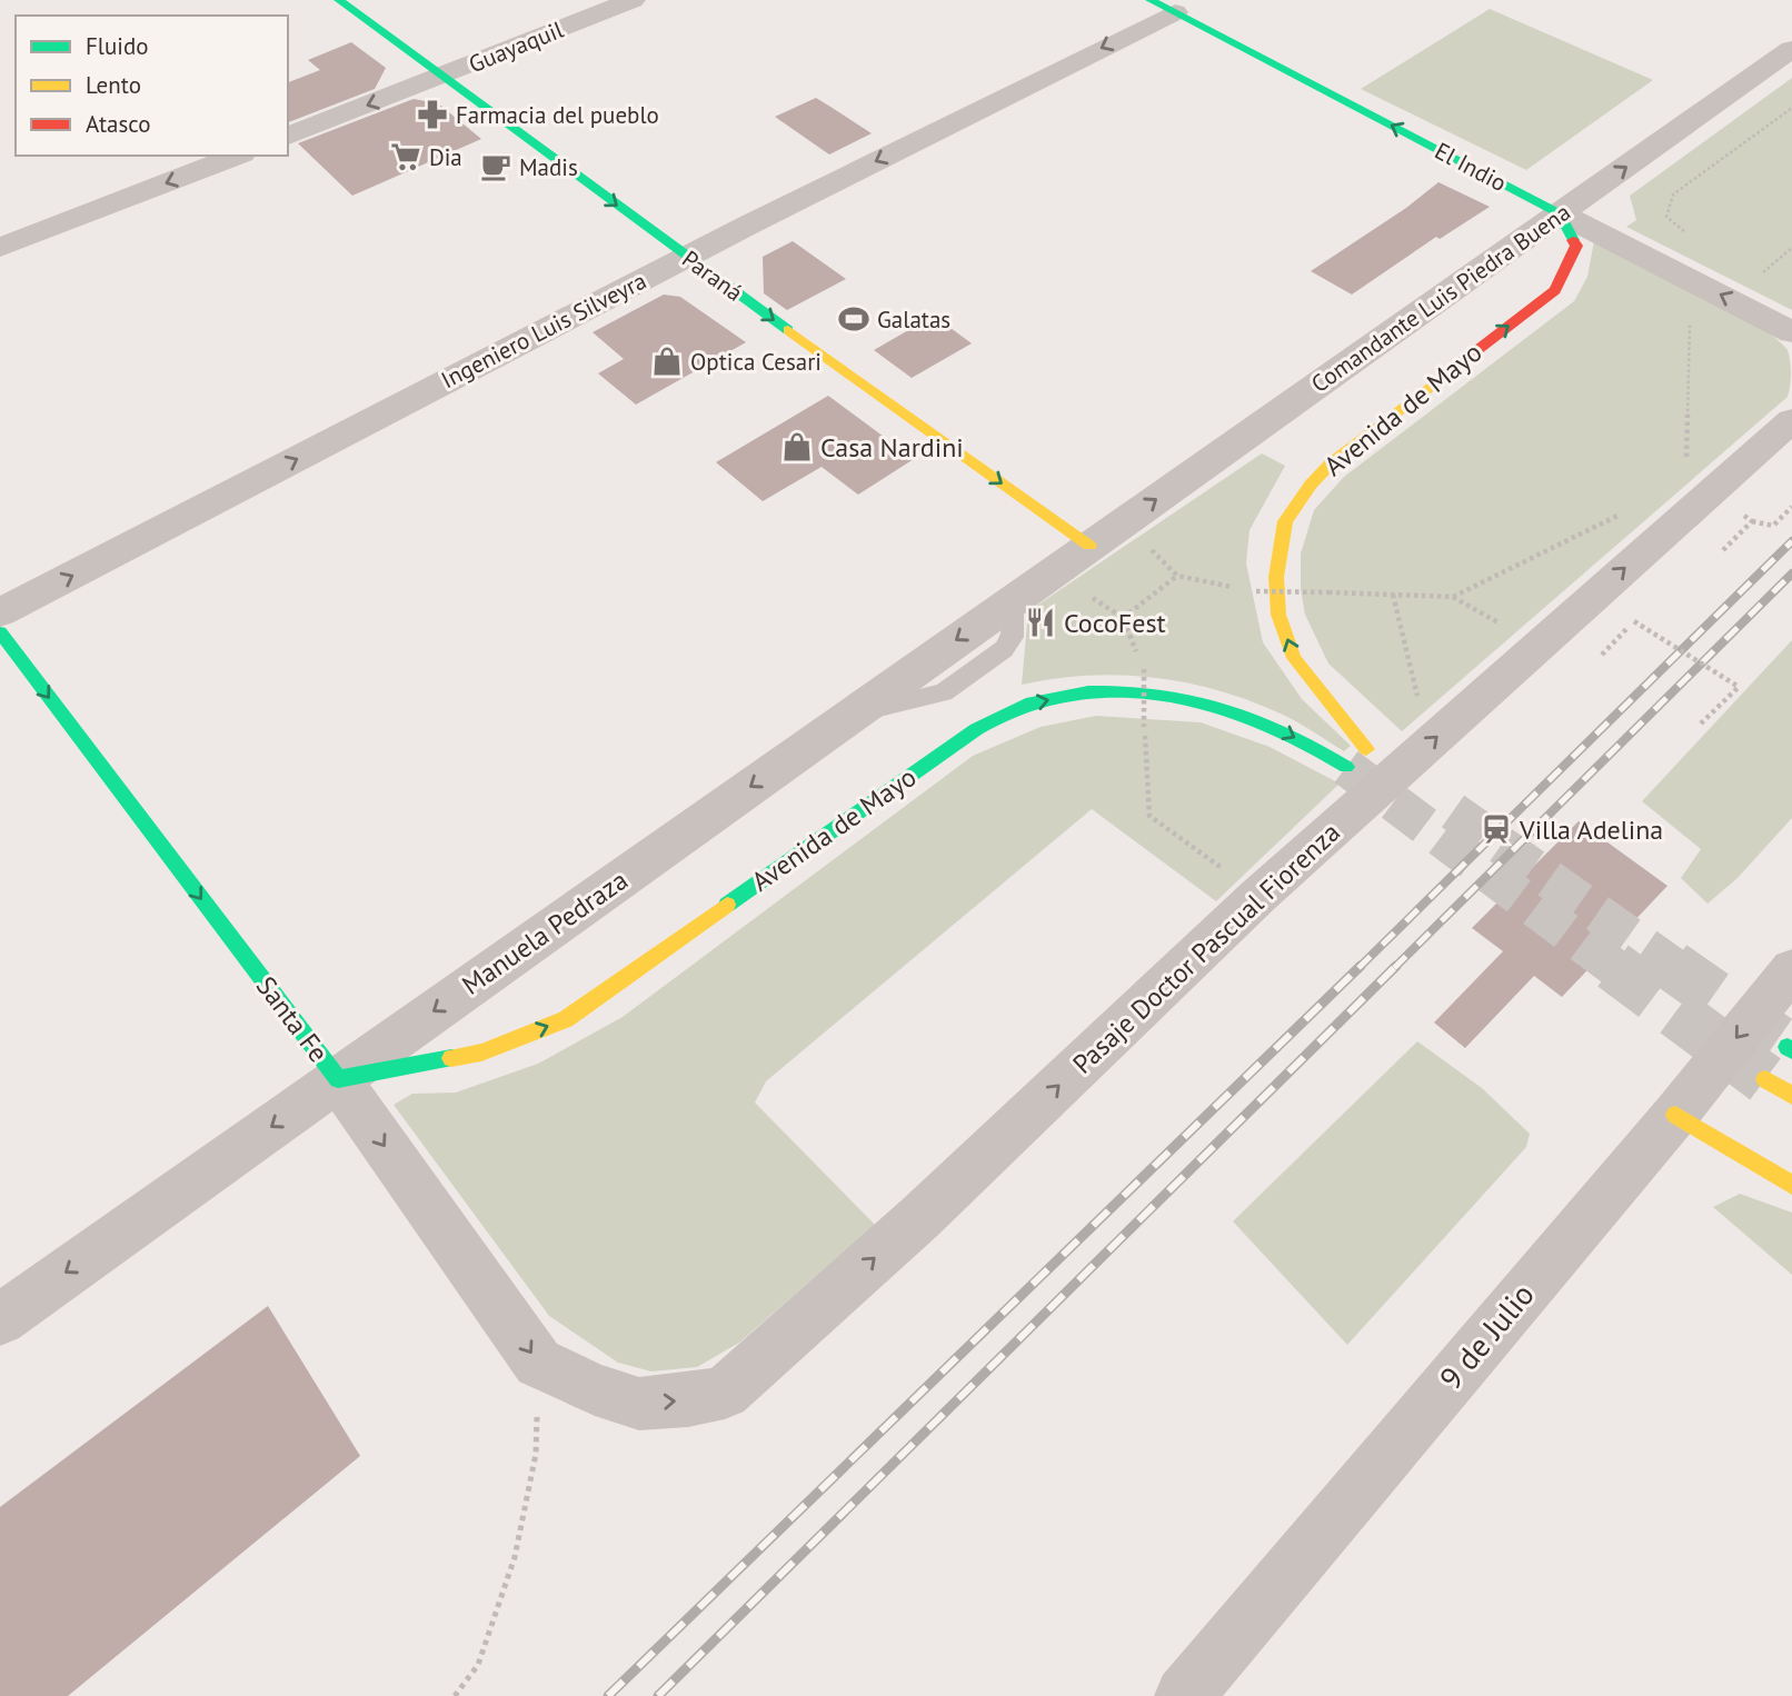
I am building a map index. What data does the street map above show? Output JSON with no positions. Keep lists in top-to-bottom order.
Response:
{
  "streets": {
    "street": [
      "Guayaquil",
      "El Indio",
      "Paraná",
      "Comandante Luis Piedra Buena",
      "Ingeniero Luis Silveyra",
      "Avenida de Mayo",
      "Manuela Pedraza",
      "Pasaje Doctor Pascual Fiorenza",
      "Santa Fe",
      "9 de Julio"
    ]
  },
  "crossings": [
    ["Guayaquil", "Paraná"],
    ["El Indio", "Comandante Luis Piedra Buena"],
    ["El Indio", "Ingeniero Luis Silveyra"],
    ["El Indio", "Avenida de Mayo"],
    ["Paraná", "Comandante Luis Piedra Buena"],
    ["Paraná", "Ingeniero Luis Silveyra"],
    ["Paraná", "Manuela Pedraza"],
    ["Comandante Luis Piedra Buena", "Avenida de Mayo"],
    ["Comandante Luis Piedra Buena", "Manuela Pedraza"],
    ["Avenida de Mayo", "Manuela Pedraza"],
    ["Avenida de Mayo", "Santa Fe"],
    ["Manuela Pedraza", "Santa Fe"],
    ["Pasaje Doctor Pascual Fiorenza", "Santa Fe"]
  ],
  "one_way": [
    "Guayaquil",
    "El Indio",
    "Paraná",
    "Comandante Luis Piedra Buena",
    "Avenida de Mayo",
    "Manuela Pedraza",
    "Pasaje Doctor Pascual Fiorenza",
    "Santa Fe"
  ],
  "places": {
    "pharmacy": ["Farmacia del pueblo"],
    "supermarket": ["Dia"],
    "cafe": ["Madis"],
    "sports": ["Galatas"],
    "shop": ["Optica Cesari", "Casa Nardini"],
    "restaurant": ["CocoFest"],
    "station": ["Villa Adelina"]
  },
  "legend": ["Fluido", "Lento", "Atasco"]
}
